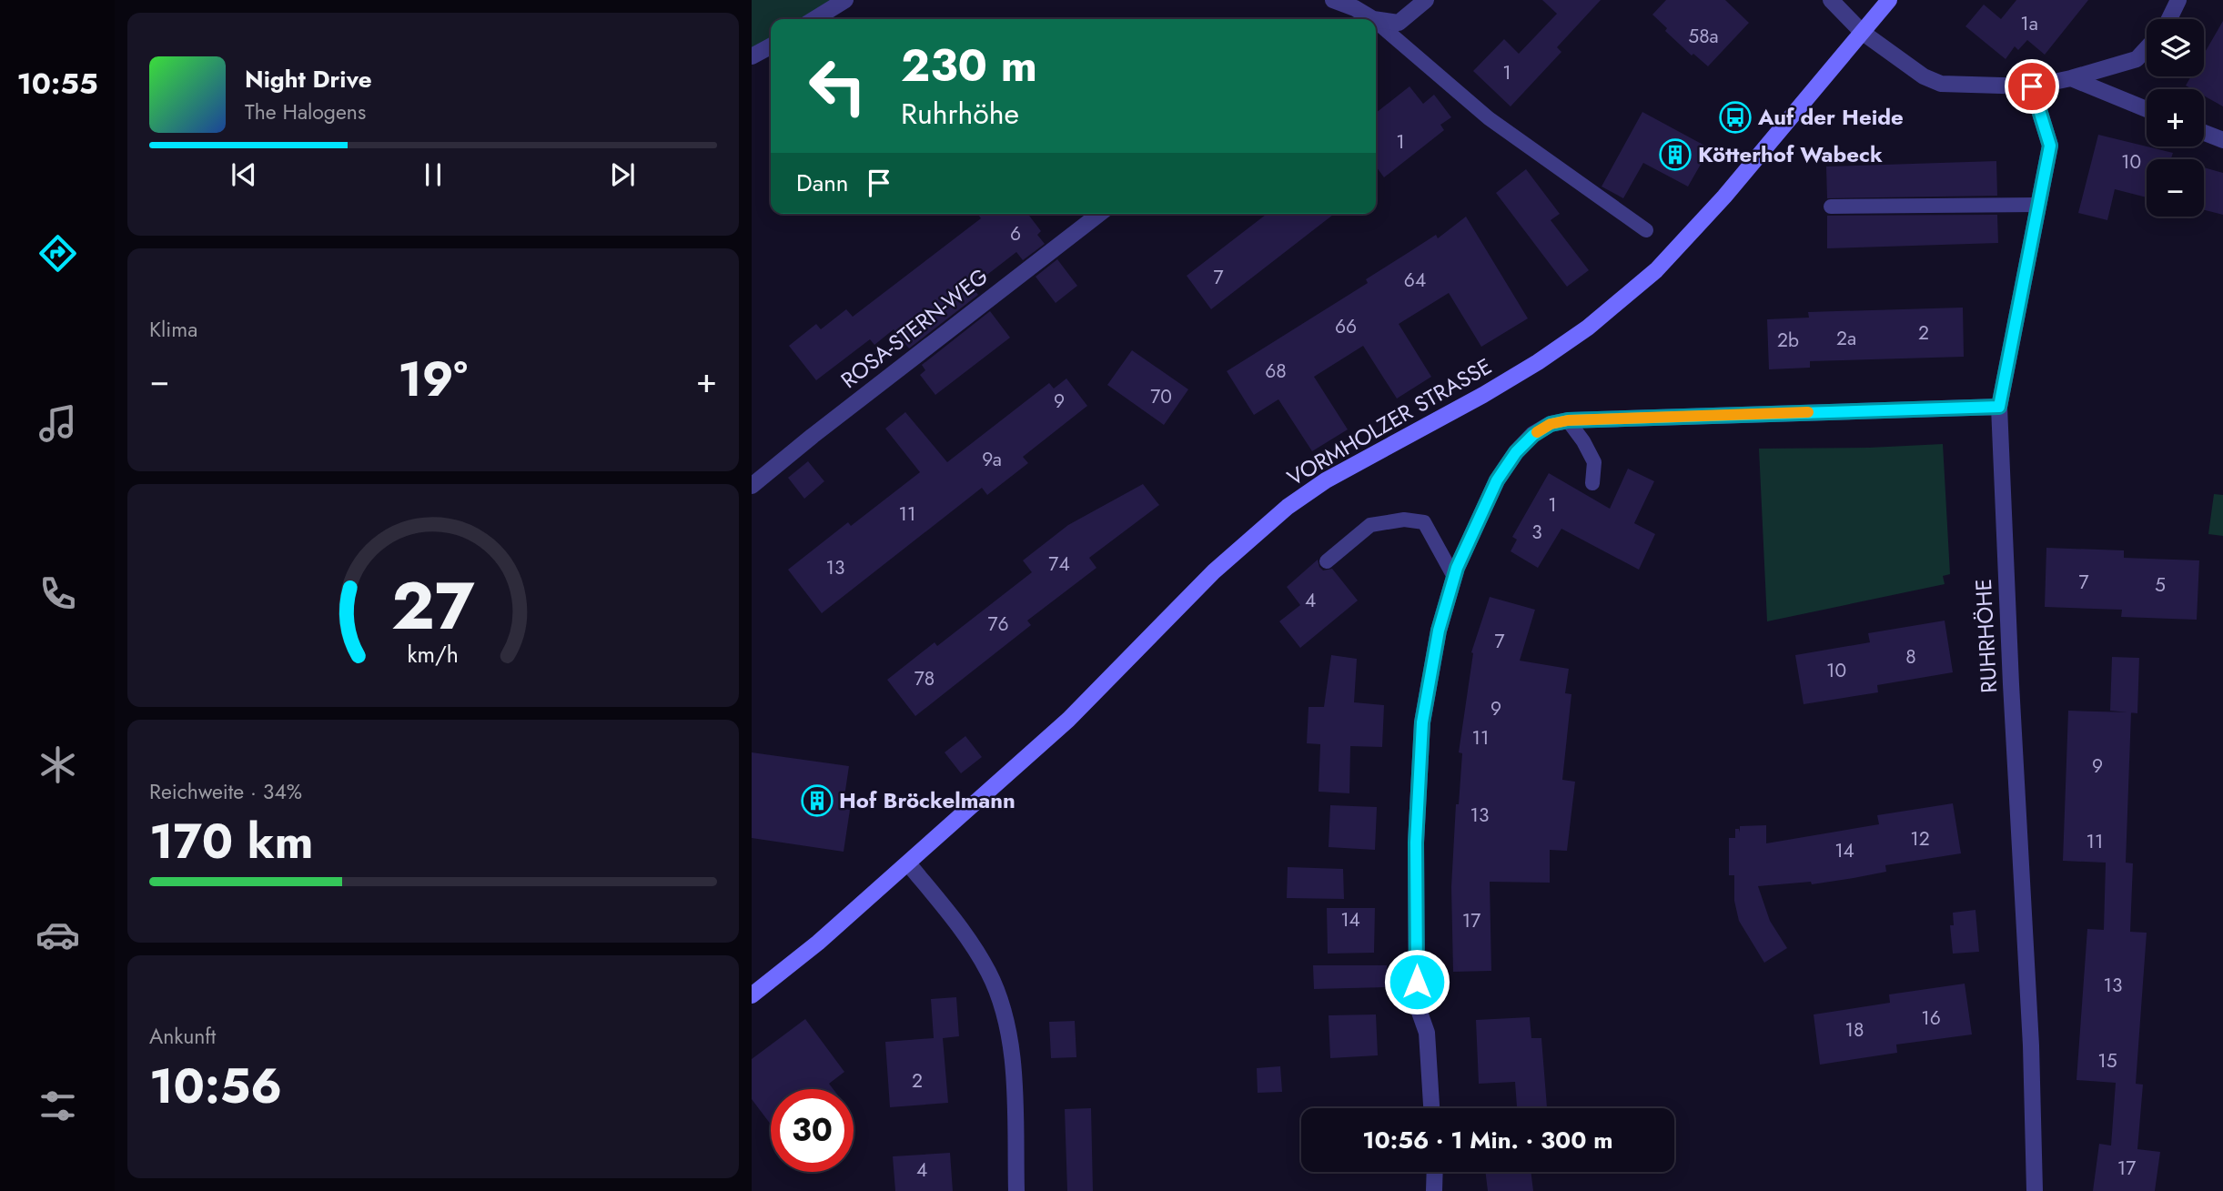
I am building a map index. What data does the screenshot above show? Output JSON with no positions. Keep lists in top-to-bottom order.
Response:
{
  "streets": {
    "main road": ["VORMHOLZER STRASSE"],
    "street": ["ROSA-STERN-WEG", "RUHRHÖHE"]
  },
  "places": {
    "bus stop": ["Auf der Heide"],
    "building": ["Kötterhof Wabeck", "Hof Bröckelmann"]
  },
  "house_numbers": [
    "1a",
    "58a",
    "1",
    "1",
    "10",
    "6",
    "7",
    "64",
    "66",
    "2",
    "2a",
    "2b",
    "68",
    "70",
    "9",
    "9a",
    "1",
    "11",
    "3",
    "74",
    "13",
    "7",
    "5",
    "4",
    "76",
    "7",
    "8",
    "10",
    "78",
    "9",
    "11",
    "9",
    "13",
    "12",
    "11",
    "14",
    "14",
    "17",
    "13",
    "16",
    "18",
    "15",
    "2",
    "17",
    "4"
  ],
  "page": {
    "tabs": "10:55",
    "map_buttons": ["+", "−"],
    "turn": ["230 m", "Ruhrhöhe"],
    "song": ["Night Drive", "The Halogens"],
    "then": "Dann",
    "tile": [
      "Klima",
      ["Reichweite · 34%", "170 km"],
      ["Ankunft", "10:56"]
    ],
    "heat": ["−", "19°", "+"],
    "limit": "30",
    "trip": "10:56 · 1 Min. · 300 m",
    "gauge": ["27", "km/h"]
  }
}
